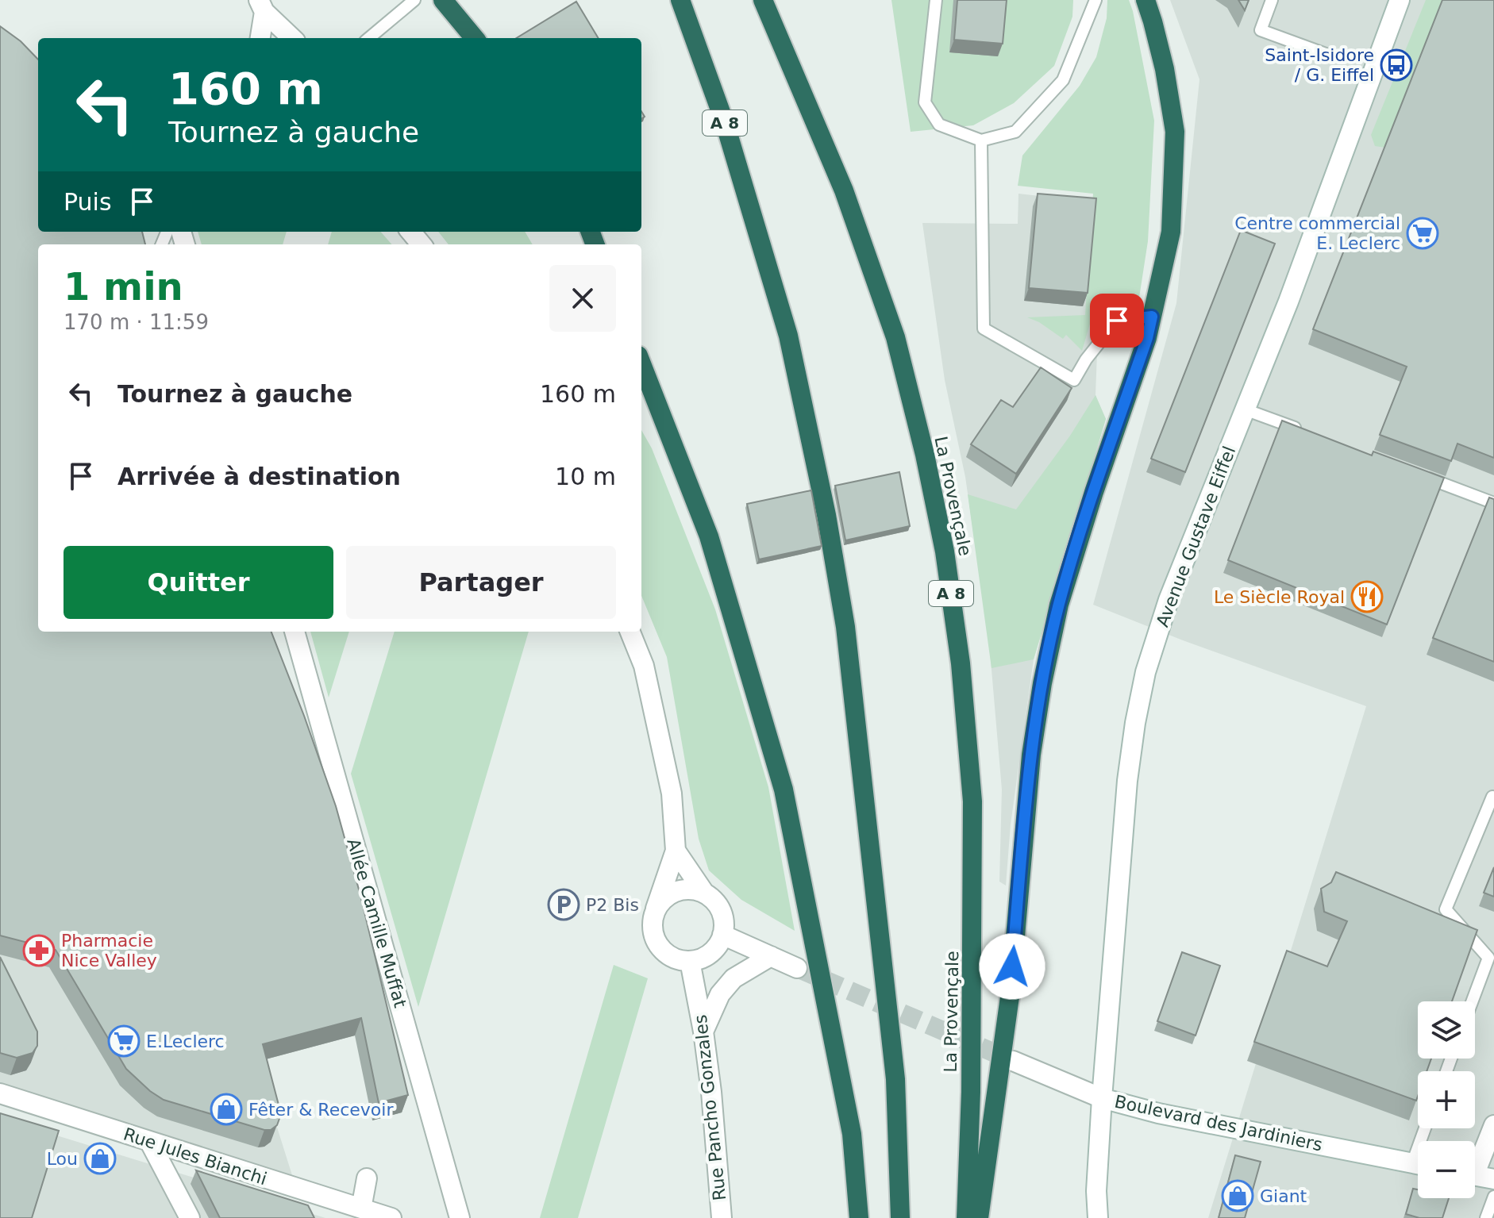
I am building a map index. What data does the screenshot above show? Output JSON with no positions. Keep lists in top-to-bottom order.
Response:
{
  "streets": {
    "highway": ["A 8", "La Provençale"],
    "street": [
      "Avenue Gustave Eiffel",
      "Allée Camille Muffat",
      "Rue Pancho Gonzales",
      "Boulevard des Jardiniers",
      "Rue Jules Bianchi"
    ]
  },
  "crossings": [
    ["Avenue Gustave Eiffel", "Boulevard des Jardiniers"]
  ],
  "places": {
    "bus stop": ["Saint-Isidore / G. Eiffel"],
    "supermarket": ["Centre commercial E. Leclerc", "E.Leclerc"],
    "restaurant": ["Le Siècle Royal"],
    "parking": ["P2 Bis"],
    "pharmacy": ["Pharmacie Nice Valley"],
    "shop": ["Fêter & Recevoir", "Lou", "Giant"]
  },
  "page": {
    "turn": ["160 m", "Tournez à gauche"],
    "then": "Puis",
    "heading": ["1 min", "170 m · 11:59"],
    "list": [
      {
        "name": "Tournez à gauche",
        "value": "160 m"
      },
      {
        "name": "Arrivée à destination",
        "value": "10 m"
      }
    ],
    "buttons": ["Quitter", "Partager"],
    "map_buttons": ["+", "−"]
  }
}
